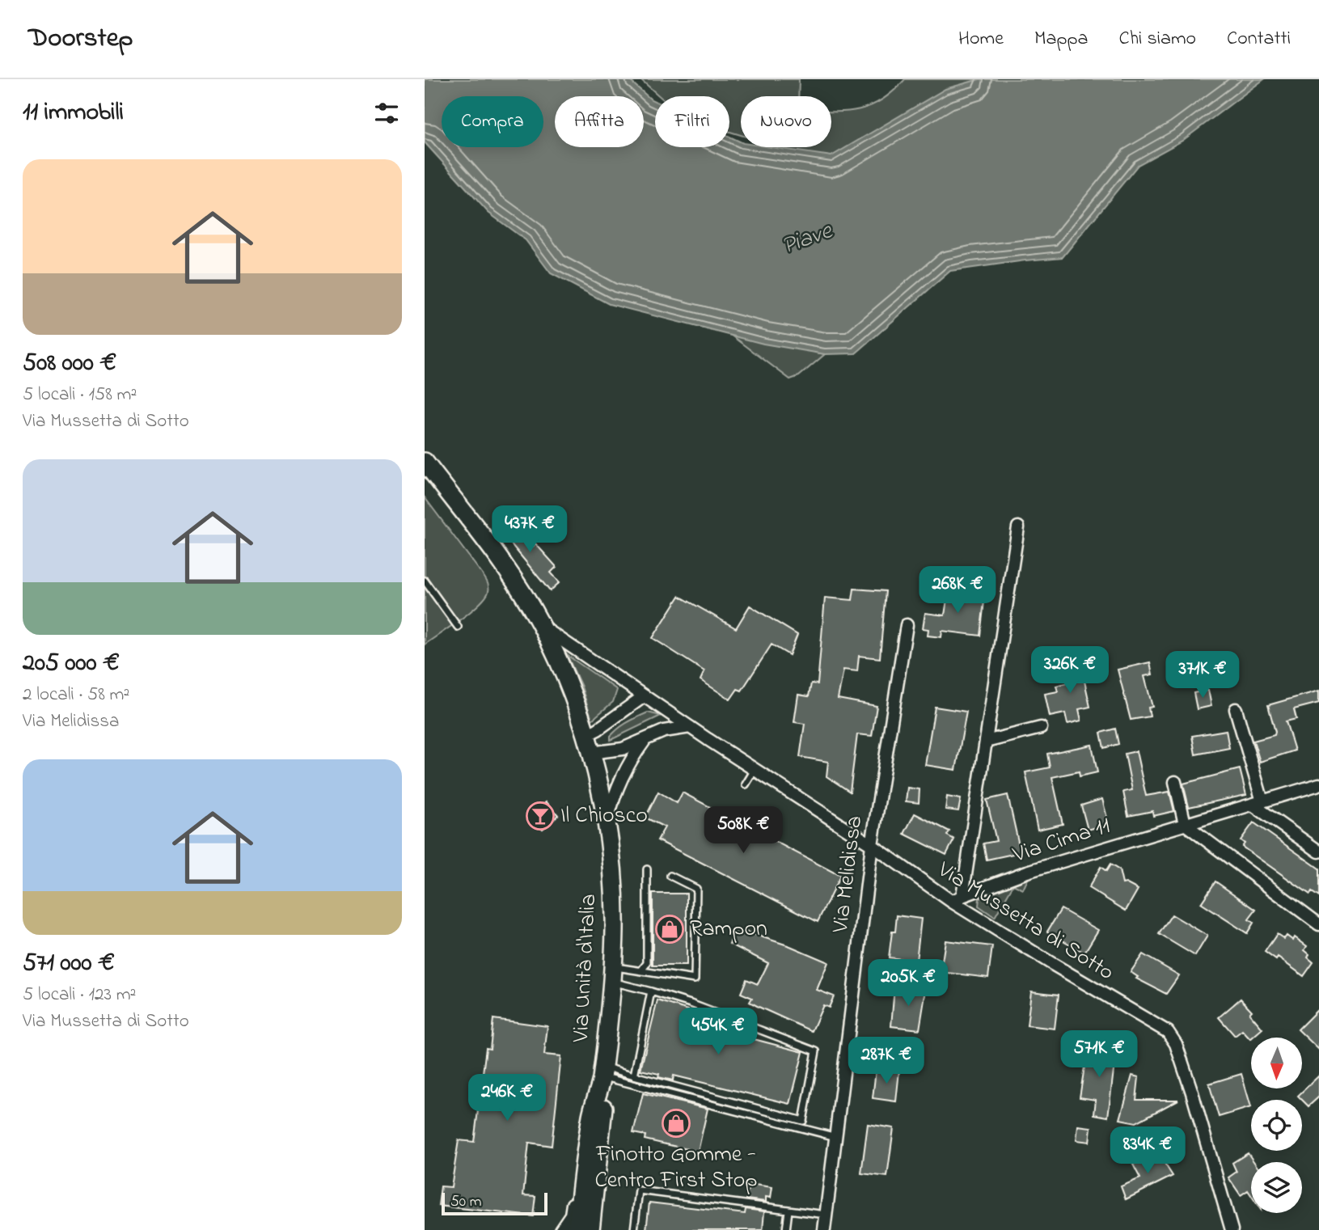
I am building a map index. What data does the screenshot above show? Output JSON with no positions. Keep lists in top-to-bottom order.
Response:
{
  "streets": {
    "main road": ["Via Unità d'Italia"],
    "street": ["Via Cima 11", "Via Melidissa", "Via Mussetta di Sotto"]
  },
  "crossings": [
    ["Via Cima 11", "Via Mussetta di Sotto"],
    ["Via Melidissa", "Via Mussetta di Sotto"],
    ["Via Mussetta di Sotto", "Via Unità d'Italia"]
  ],
  "water": ["Piave"],
  "places": {
    "bar": ["Il Chiosco"],
    "shop": ["Rampon", "Finotto Gomme - Centro First Stop"]
  },
  "scale_bar": "50 m",
  "north": "bottom",
  "page": {
    "header": "Doorstep",
    "nav": [
      "Home",
      "Mappa",
      "Chi siamo",
      "Contatti"
    ],
    "heading": "11 immobili",
    "chip": [
      "Compra",
      "Affitta",
      "Filtri",
      "Nuovo"
    ],
    "list": [
      {
        "name": "508 000 €",
        "note": "5 locali · 158 m² · Via Mussetta di Sotto"
      },
      {
        "name": "205 000 €",
        "note": "2 locali · 58 m² · Via Melidissa"
      },
      {
        "name": "571 000 €",
        "note": "5 locali · 123 m² · Via Mussetta di Sotto"
      }
    ],
    "price": [
      "437K €",
      "268K €",
      "326K €",
      "371K €",
      "508K €",
      "205K €",
      "454K €",
      "571K €",
      "287K €",
      "246K €",
      "834K €"
    ],
    "scale": "50 m"
  }
}
